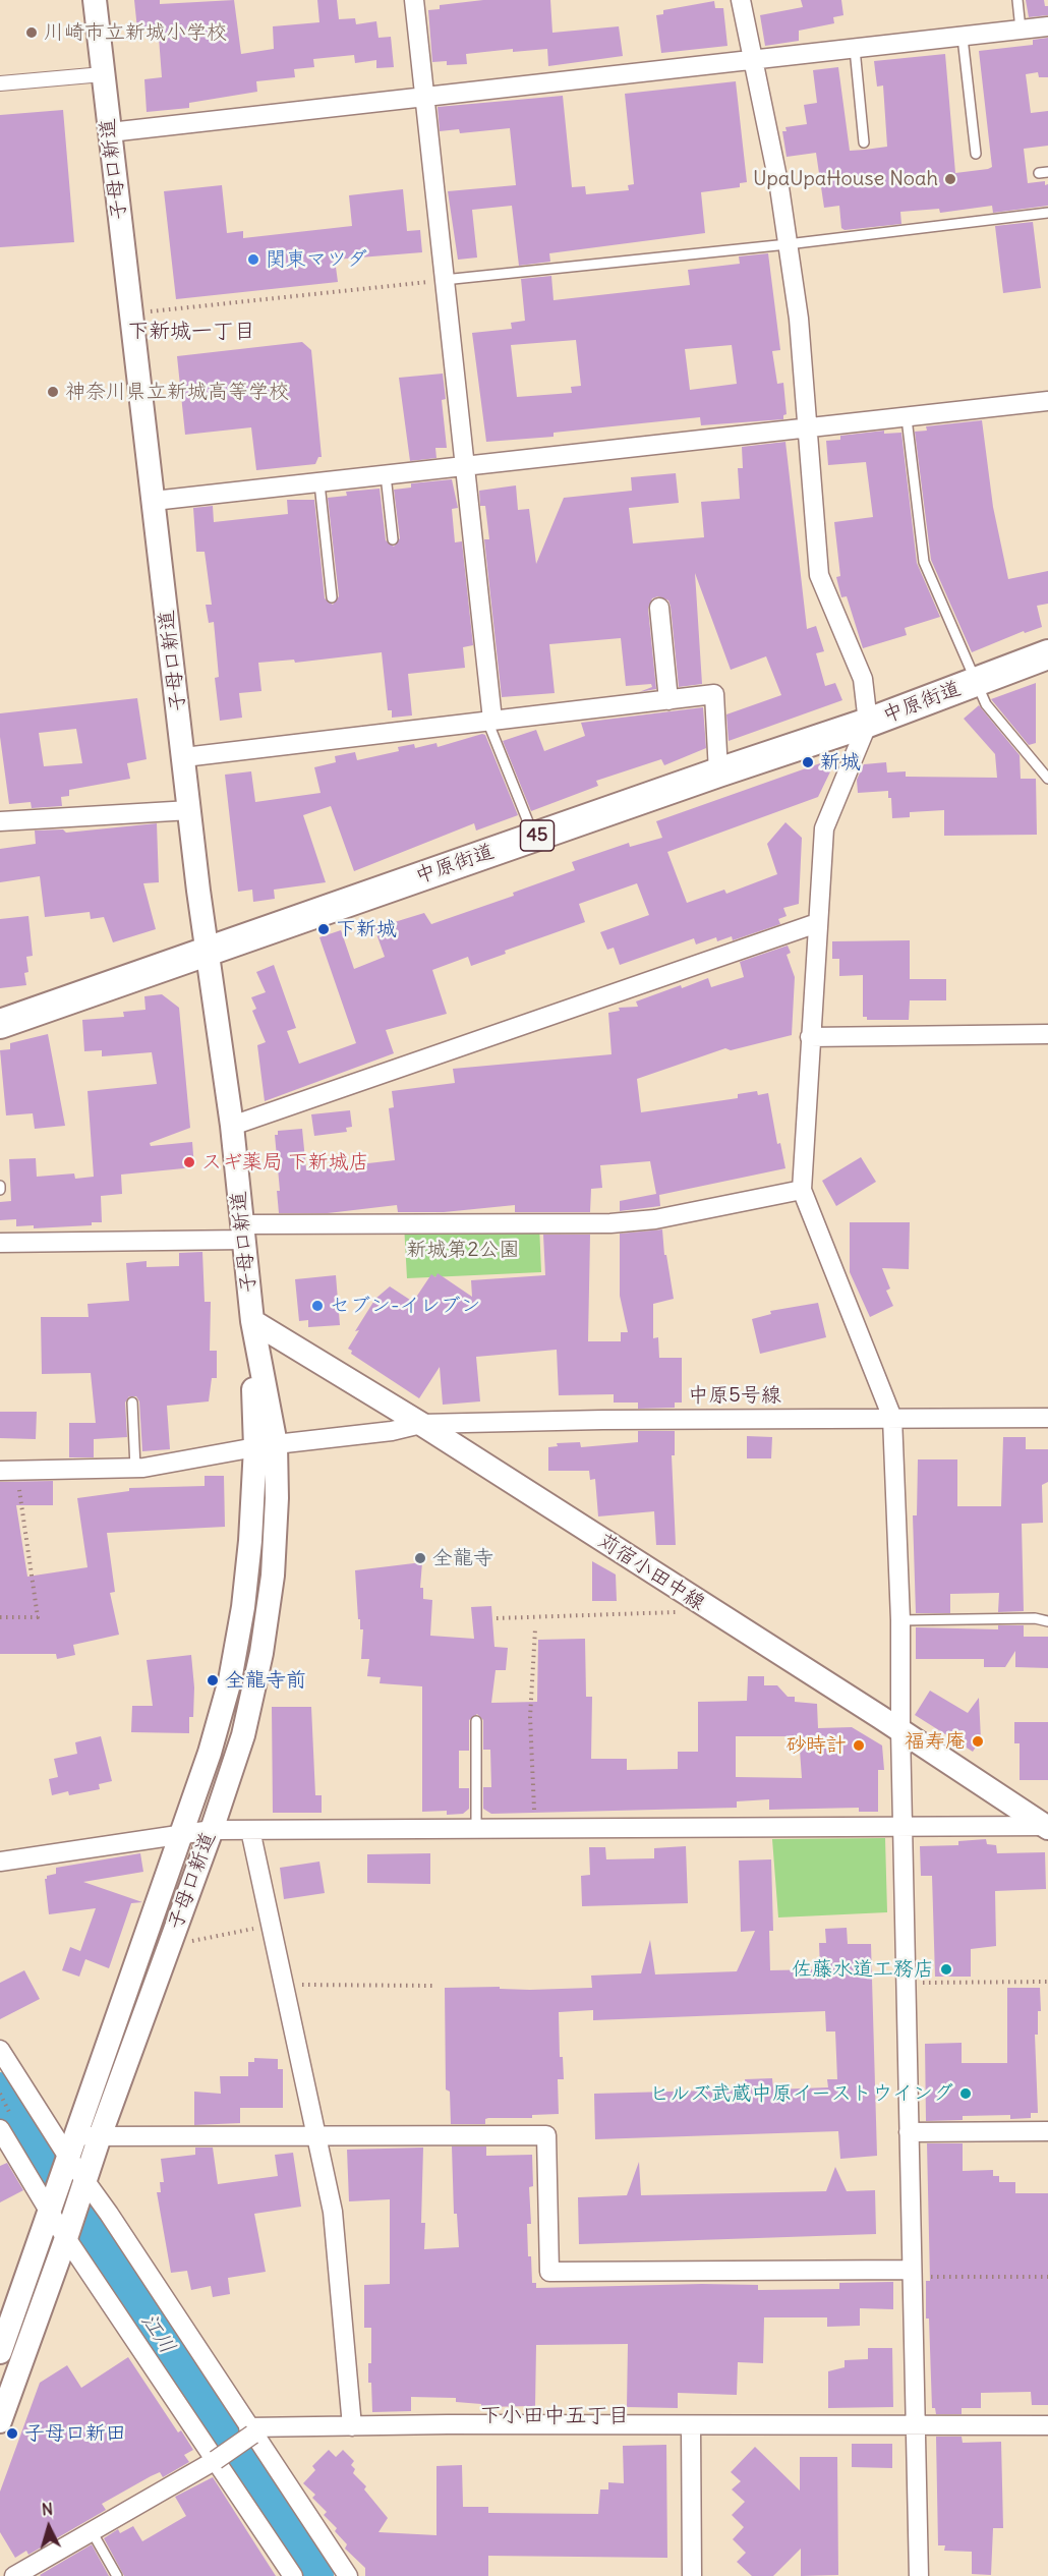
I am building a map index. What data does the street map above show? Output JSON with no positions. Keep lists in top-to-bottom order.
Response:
{
  "streets": {
    "main road": ["中原街道", "45"],
    "street": ["子母口新道", "中原5号線", "苅宿小田中線"]
  },
  "crossings": [
    ["子母口新道", "中原街道"],
    ["子母口新道", "中原5号線"],
    ["子母口新道", "苅宿小田中線"],
    ["中原5号線", "苅宿小田中線"]
  ],
  "districts": ["下新城一丁目", "下小田中五丁目"],
  "water": ["江川"],
  "parks": ["新城第2公園"],
  "places": [
    "川崎市立新城小学校",
    "UpaUpaHouse Noah",
    "関東マツダ",
    "神奈川県立新城高等学校",
    "新城",
    "下新城",
    "スギ薬局 下新城店",
    "セブン-イレブン",
    "全龍寺",
    "全龍寺前",
    "福寿庵",
    "砂時計",
    "佐藤水道工務店",
    "ヒルズ武蔵中原イーストウイング",
    "子母口新田"
  ],
  "north": "top"
}
